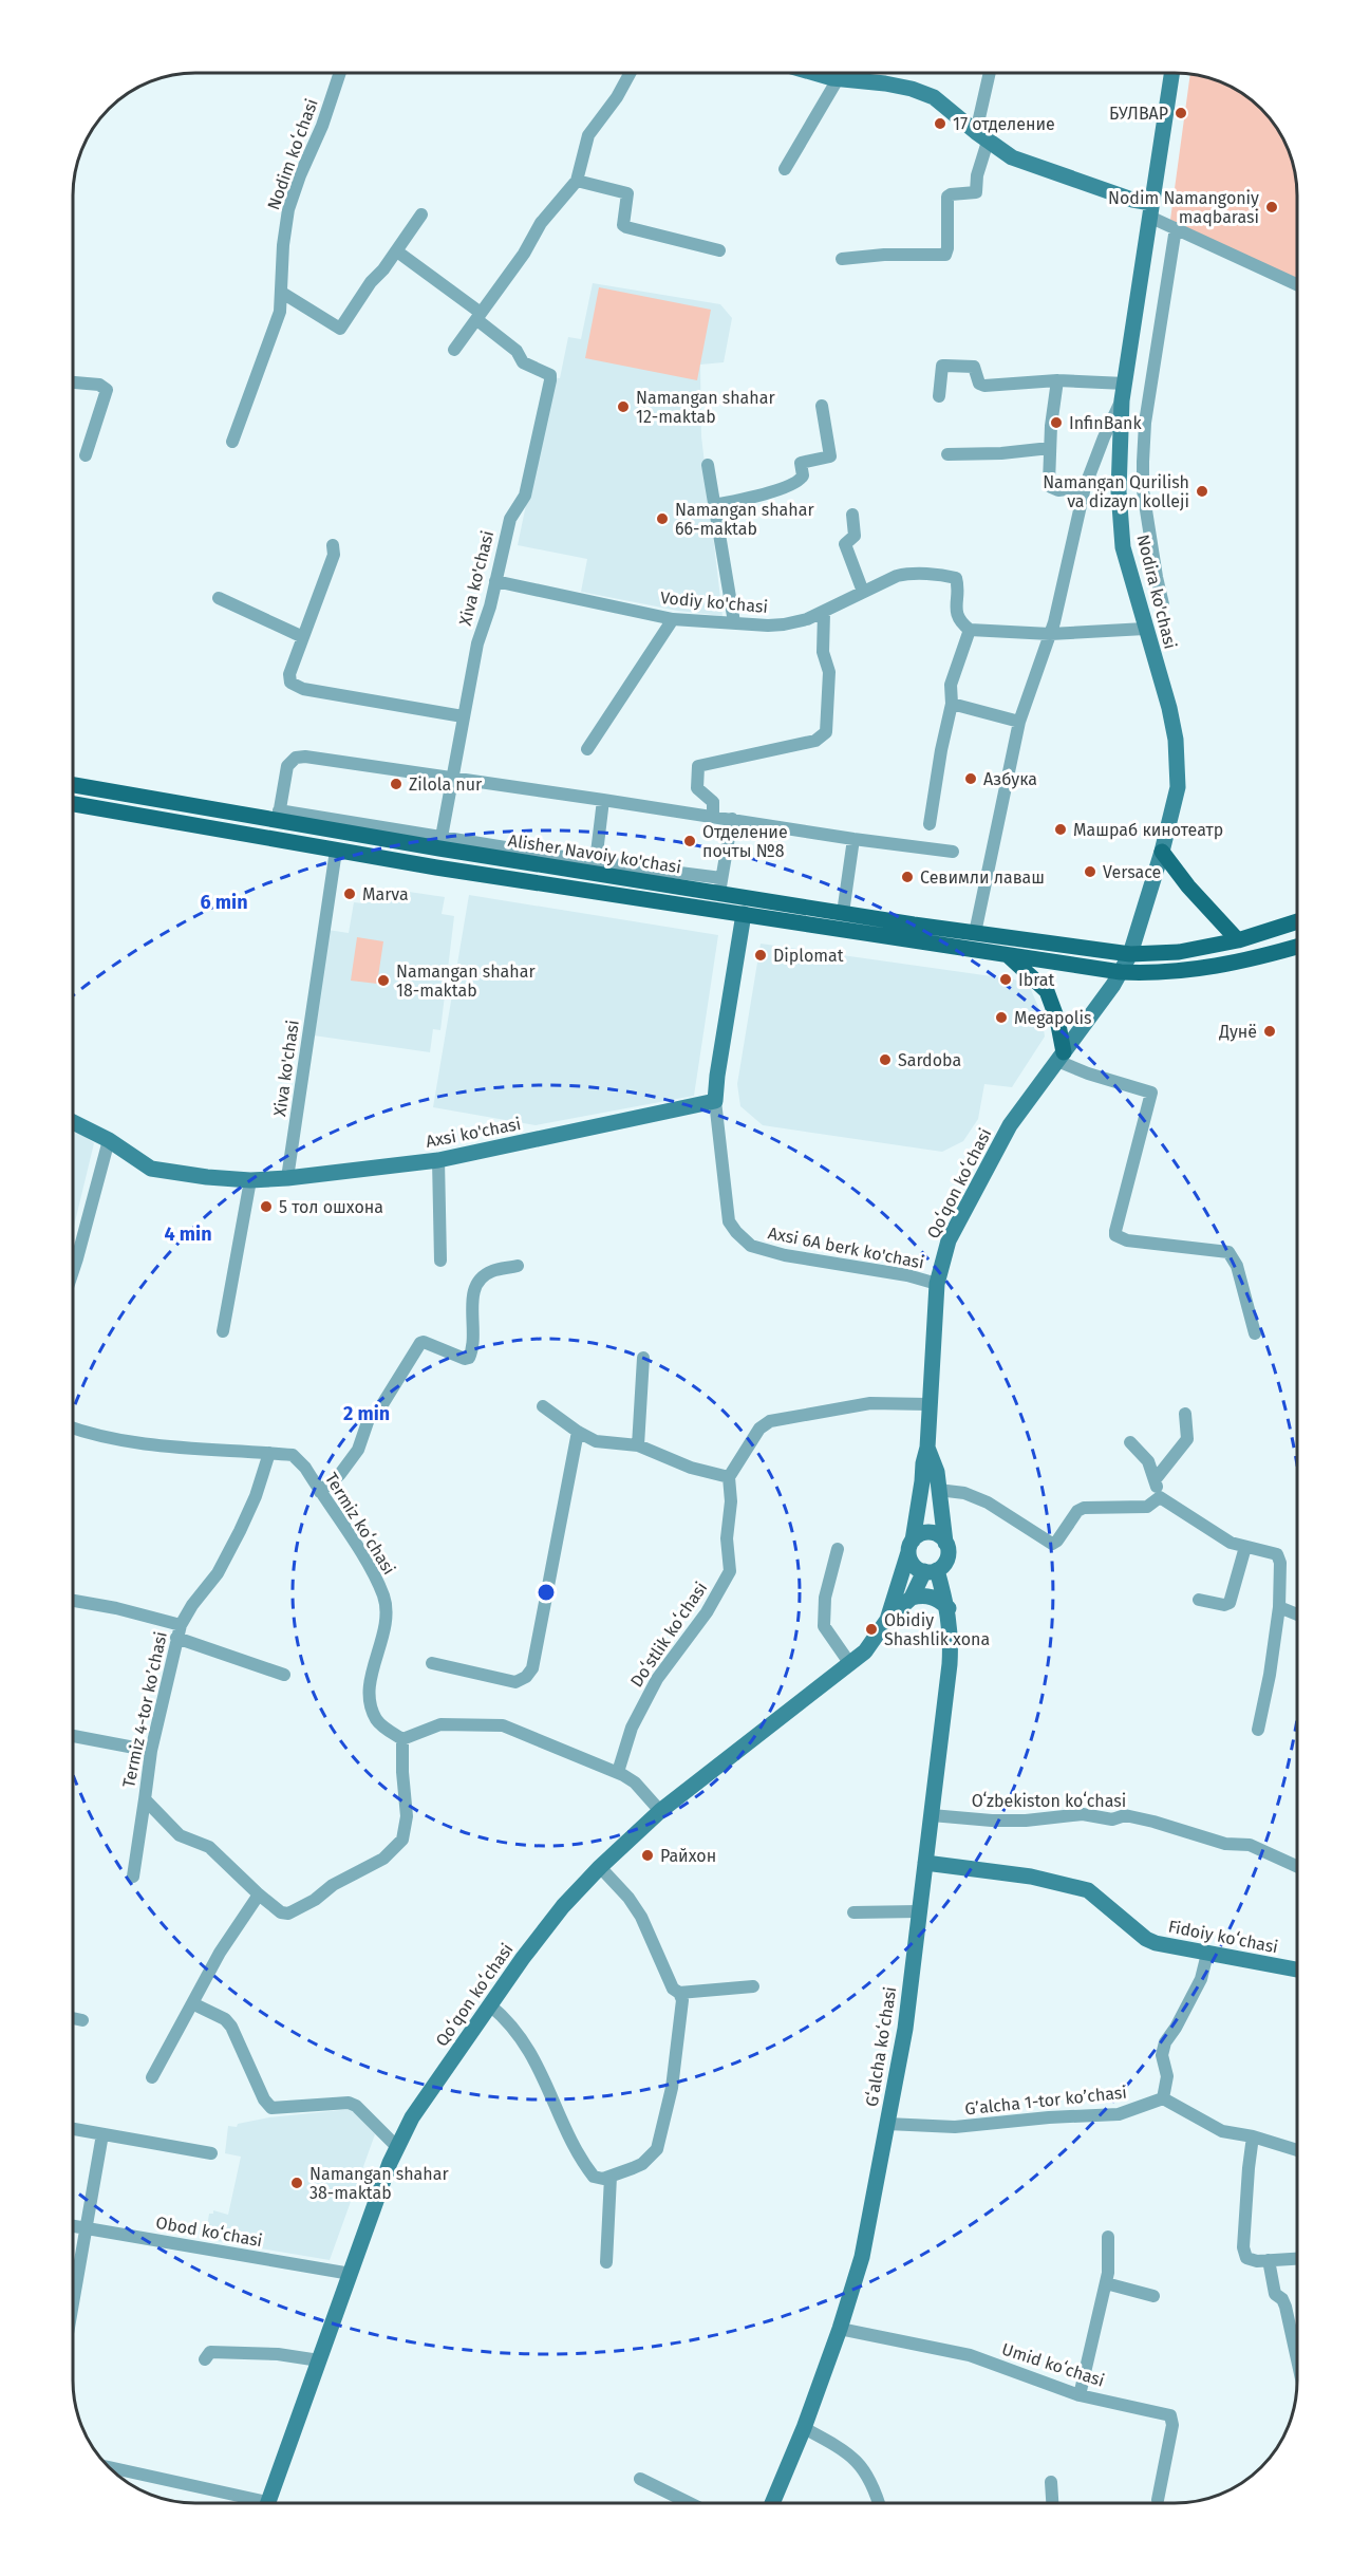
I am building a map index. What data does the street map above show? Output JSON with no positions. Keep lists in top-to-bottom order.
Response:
{
  "streets": {
    "main road": [
      "Nodira ko'chasi",
      "Alisher Navoiy ko'chasi",
      "Axsi ko'chasi",
      "Qoʻqon koʻchasi",
      "Fidoiy koʻchasi",
      "Gʻalcha koʻchasi"
    ],
    "street": [
      "Nodim koʻchasi",
      "Xiva ko'chasi",
      "Vodiy ko'chasi",
      "Axsi 6А berk ko'chasi",
      "Termiz koʻchasi",
      "Doʻstlik koʻchasi",
      "Termiz 4-tor koʼchasi",
      "Oʻzbekiston koʻchasi",
      "Gʼalcha 1-tor koʼchasi",
      "Obod koʻchasi",
      "Umid koʻchasi"
    ]
  },
  "crossings": [
    ["Xiva ko'chasi", "Vodiy ko'chasi"],
    ["Xiva ko'chasi", "Alisher Navoiy ko'chasi"],
    ["Xiva ko'chasi", "Axsi ko'chasi"],
    ["Nodira ko'chasi", "Alisher Navoiy ko'chasi"],
    ["Nodira ko'chasi", "Qoʻqon koʻchasi"],
    ["Axsi ko'chasi", "Axsi 6А berk ko'chasi"],
    ["Qoʻqon koʻchasi", "Axsi 6А berk ko'chasi"],
    ["Qoʻqon koʻchasi", "Gʻalcha koʻchasi"],
    ["Qoʻqon koʻchasi", "Obod koʻchasi"],
    ["Termiz koʻchasi", "Termiz 4-tor koʼchasi"],
    ["Oʻzbekiston koʻchasi", "Gʻalcha koʻchasi"],
    ["Fidoiy koʻchasi", "Gʻalcha koʻchasi"],
    ["Gʻalcha koʻchasi", "Gʼalcha 1-tor koʼchasi"],
    ["Gʻalcha koʻchasi", "Umid koʻchasi"]
  ],
  "places": [
    "БУЛВАР",
    "17 отделение",
    "Nodim Namangoniy maqbarasi",
    "Namangan shahar 12-maktab",
    "InfinBank",
    "Namangan Qurilish va dizayn kolleji",
    "Namangan shahar 66-maktab",
    "Азбука",
    "Zilola nur",
    "Машраб кинотеатр",
    "Отделение почты №8",
    "Versace",
    "Севимли лаваш",
    "Marva",
    "Diplomat",
    "Ibrat",
    "Namangan shahar 18-maktab",
    "Megapolis",
    "Дунё",
    "Sardoba",
    "5 тол ошхона",
    "Obidiy Shashlik xona",
    "Райхон",
    "Namangan shahar 38-maktab"
  ],
  "rings": ["6 min", "4 min", "2 min"]
}
